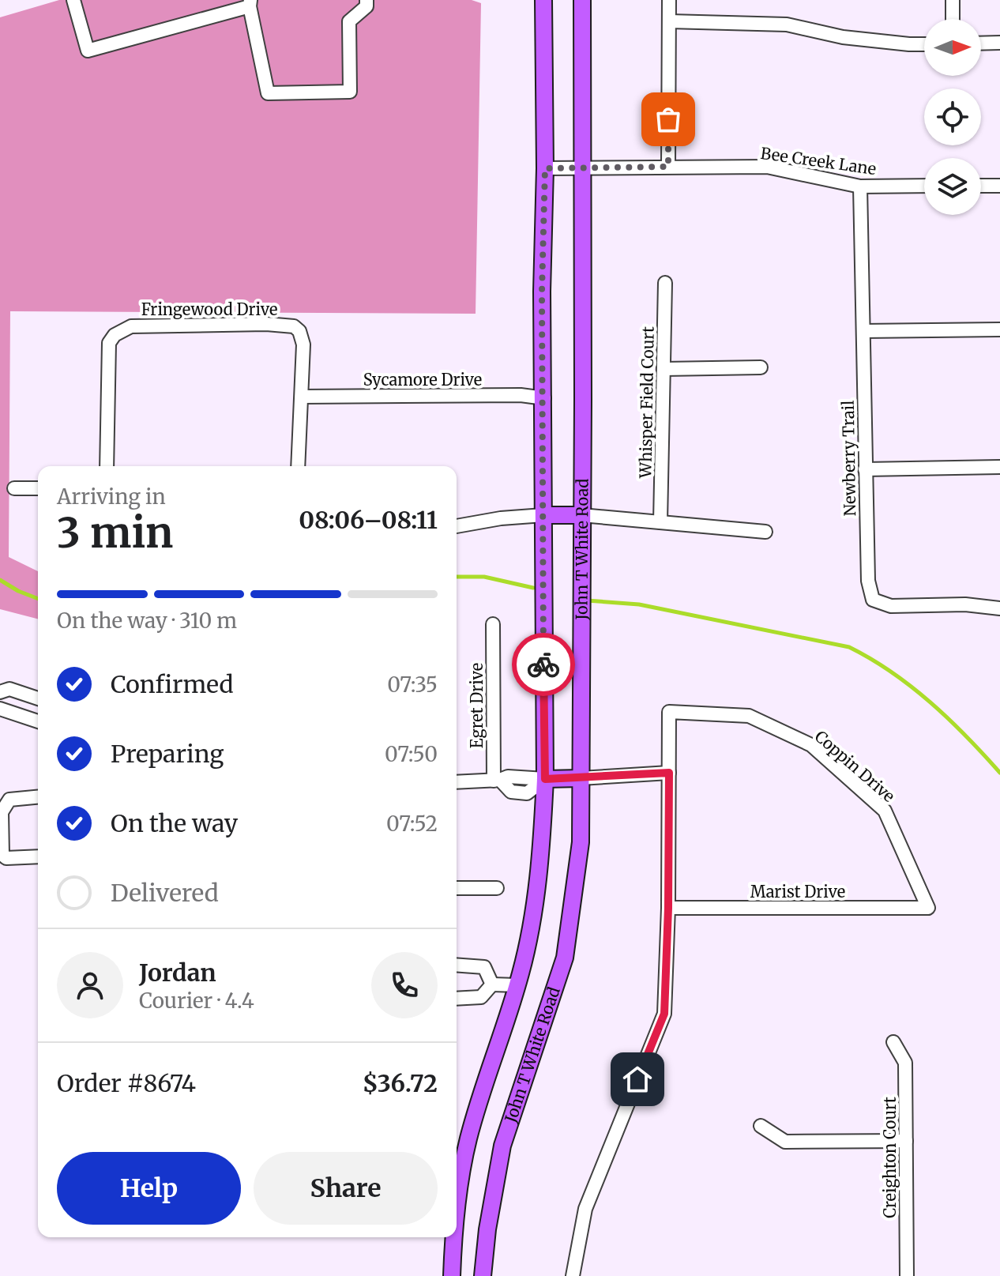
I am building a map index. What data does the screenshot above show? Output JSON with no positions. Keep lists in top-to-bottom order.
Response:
{
  "streets": {
    "main road": ["John T White Road"],
    "street": [
      "Bee Creek Lane",
      "Fringewood Drive",
      "Sycamore Drive",
      "Whisper Field Court",
      "Newberry Trail",
      "Egret Drive",
      "Coppin Drive",
      "Marist Drive",
      "Creighton Court"
    ]
  },
  "crossings": [
    ["Bee Creek Lane", "Newberry Trail"],
    ["Bee Creek Lane", "John T White Road"],
    ["Fringewood Drive", "Sycamore Drive"],
    ["Coppin Drive", "Marist Drive"]
  ],
  "north": "right",
  "page": {
    "heading": ["3 min", "Arriving in", "08:06–08:11"],
    "panel": [
      "Jordan",
      "Courier · 4.4",
      "Order #8674",
      "$36.72"
    ],
    "bar": "On the way · 310 m",
    "list": [
      ["Confirmed", "07:35"],
      ["Preparing", "07:50"],
      ["On the way", "07:52"],
      "Delivered"
    ],
    "buttons": ["Help", "Share"]
  }
}
